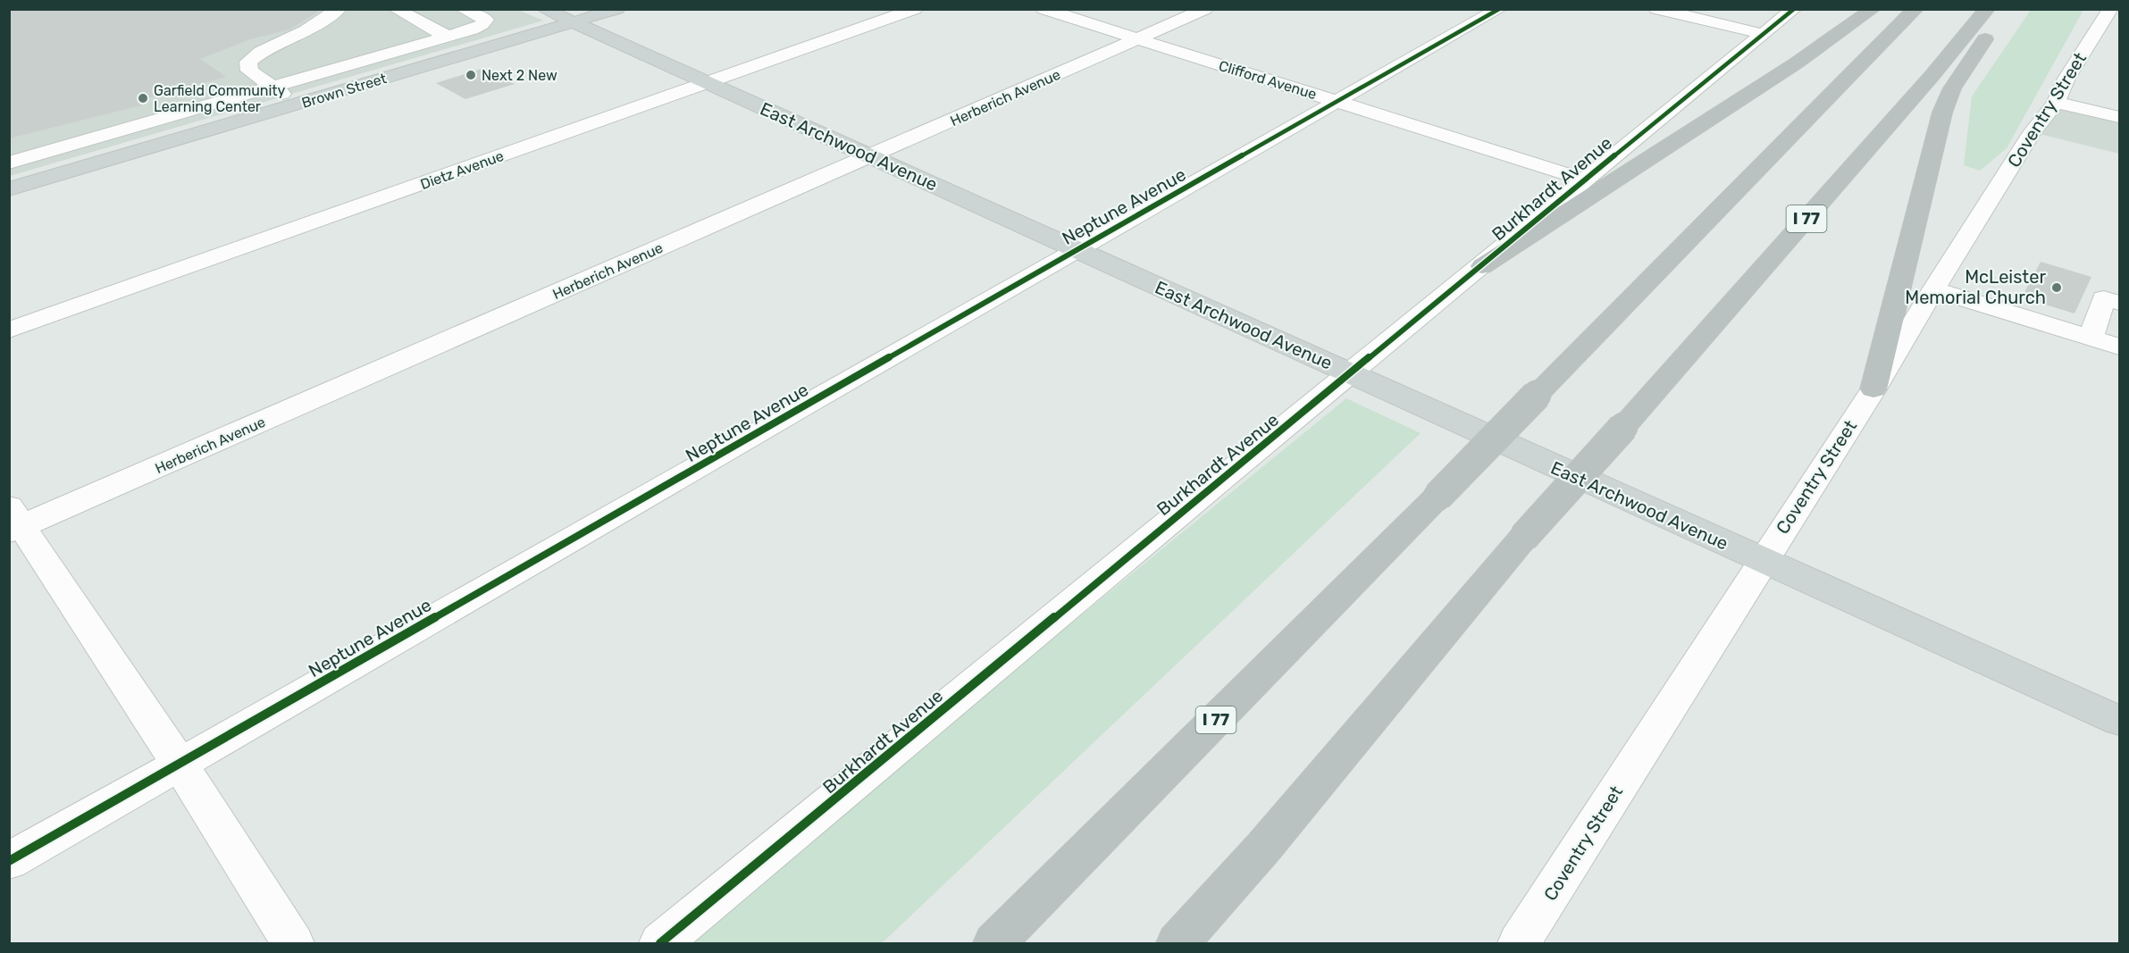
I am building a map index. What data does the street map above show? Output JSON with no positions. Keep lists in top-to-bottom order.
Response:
{
  "streets": {
    "highway": ["I 77"],
    "main road": ["Brown Street", "East Archwood Avenue"],
    "street": [
      "Clifford Avenue",
      "Herberich Avenue",
      "Coventry Street",
      "Dietz Avenue",
      "Burkhardt Avenue",
      "Neptune Avenue"
    ]
  },
  "crossings": [
    ["Clifford Avenue", "Herberich Avenue"],
    ["Clifford Avenue", "Burkhardt Avenue"],
    ["Clifford Avenue", "Neptune Avenue"],
    ["Brown Street", "East Archwood Avenue"],
    ["Herberich Avenue", "East Archwood Avenue"],
    ["Coventry Street", "East Archwood Avenue"],
    ["East Archwood Avenue", "Dietz Avenue"],
    ["East Archwood Avenue", "Burkhardt Avenue"],
    ["East Archwood Avenue", "Neptune Avenue"]
  ],
  "places": ["Next 2 New", "Garfield Community Learning Center", "McLeister Memorial Church"]
}
